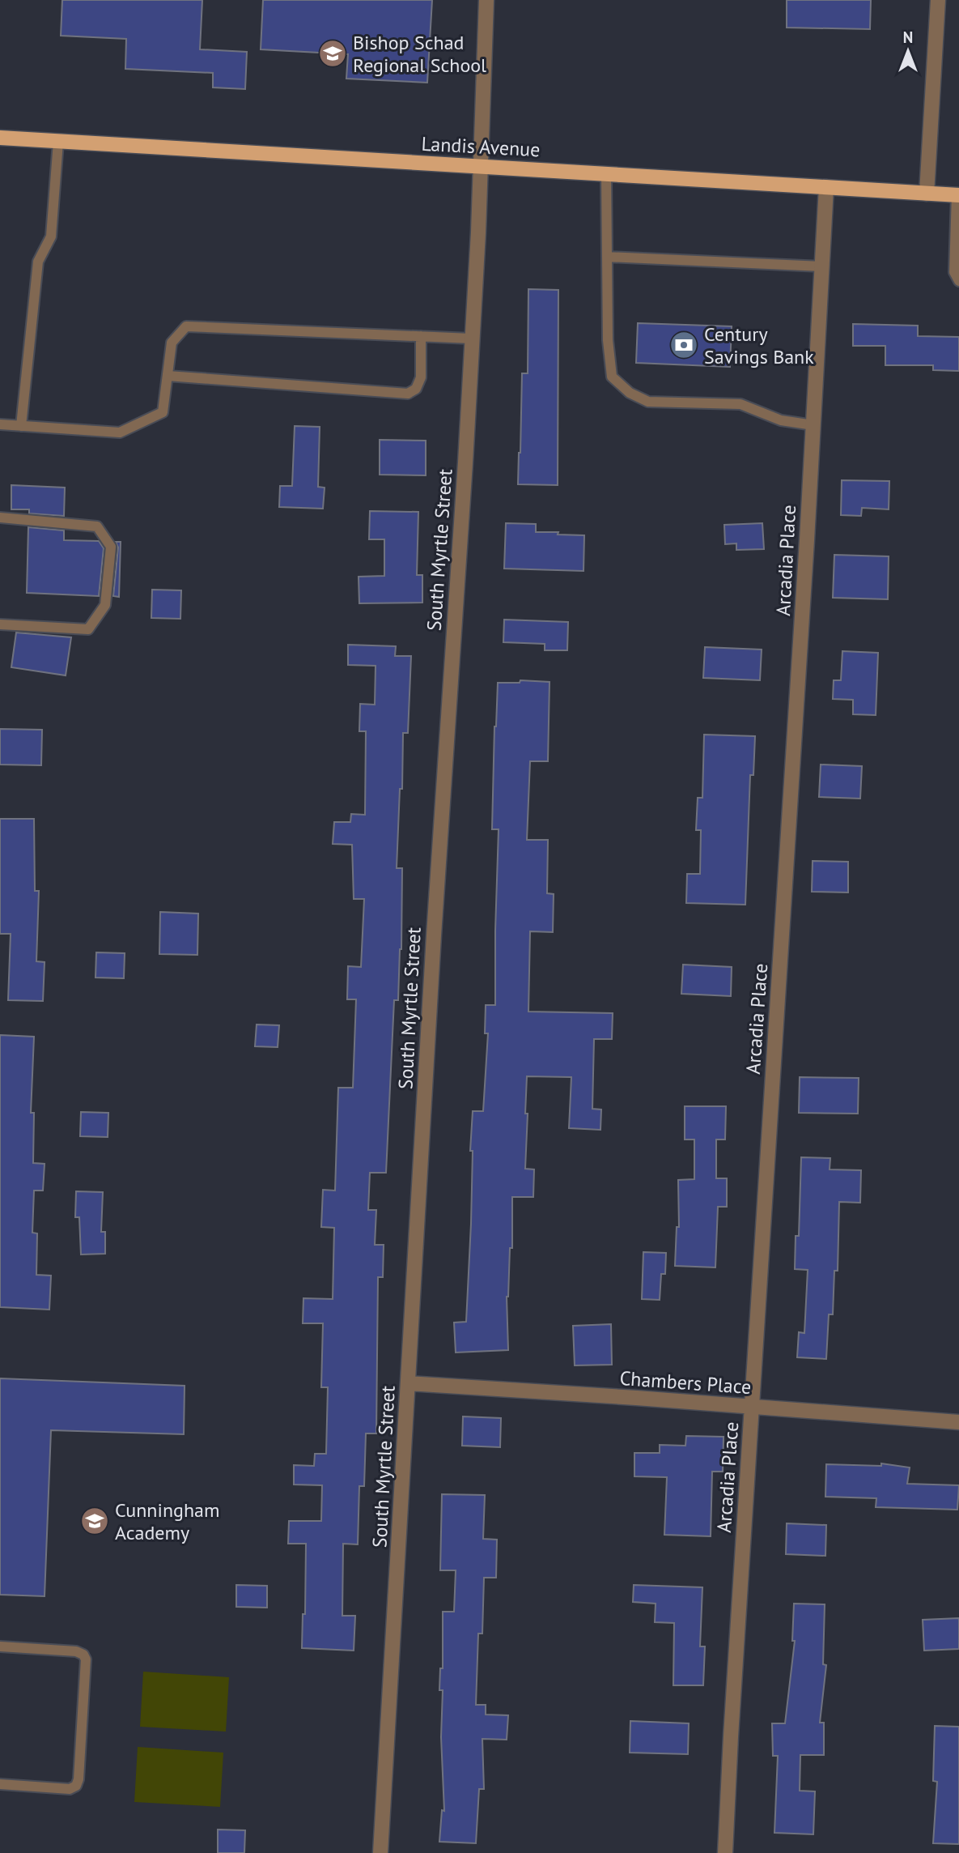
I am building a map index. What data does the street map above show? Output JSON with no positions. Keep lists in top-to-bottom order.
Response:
{
  "streets": {
    "main road": ["Landis Avenue"],
    "street": ["South Myrtle Street", "Arcadia Place", "Chambers Place"]
  },
  "crossings": [
    ["Landis Avenue", "South Myrtle Street"],
    ["Landis Avenue", "Arcadia Place"],
    ["South Myrtle Street", "Chambers Place"],
    ["Arcadia Place", "Chambers Place"]
  ],
  "places": {
    "school or university": ["Bishop Schad Regional School", "Cunningham Academy"],
    "bank": ["Century Savings Bank"]
  },
  "north": "top"
}
